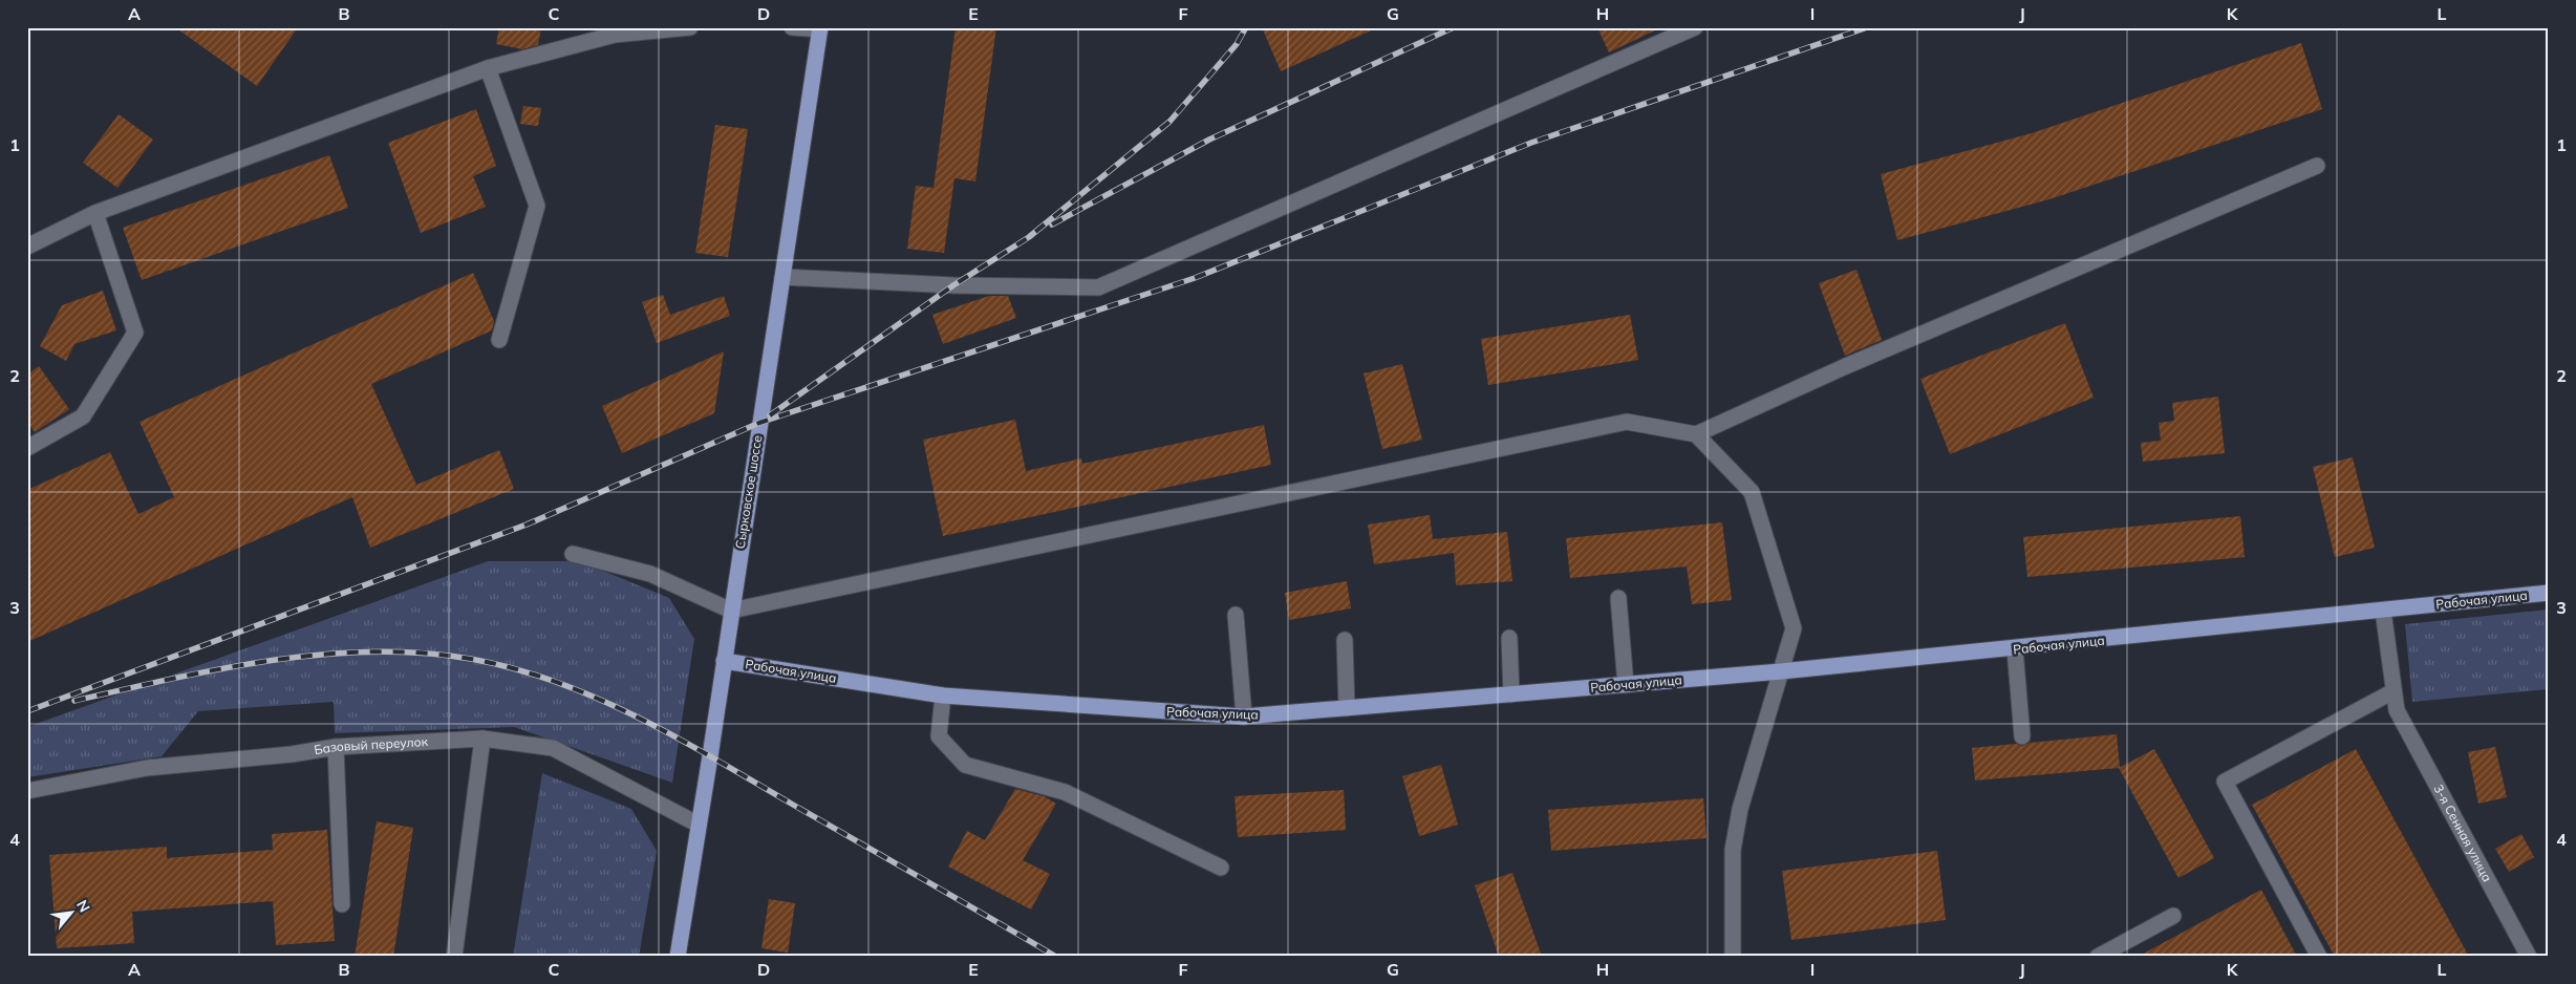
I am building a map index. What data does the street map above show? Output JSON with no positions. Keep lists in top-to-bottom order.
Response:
{
  "streets": {
    "main road": ["Сырковское шоссе", "Рабочая улица"],
    "street": ["Базовый переулок", "3-я Сенная улица"]
  },
  "crossings": [
    ["Сырковское шоссе", "Рабочая улица"],
    ["Сырковское шоссе", "Базовый переулок"],
    ["Рабочая улица", "3-я Сенная улица"]
  ],
  "north": "top right",
  "grid": {
    "columns": [
      "A",
      "B",
      "C",
      "D",
      "E",
      "F",
      "G",
      "H",
      "I",
      "J",
      "K",
      "L"
    ],
    "rows": [
      "1",
      "2",
      "3",
      "4"
    ]
  }
}
